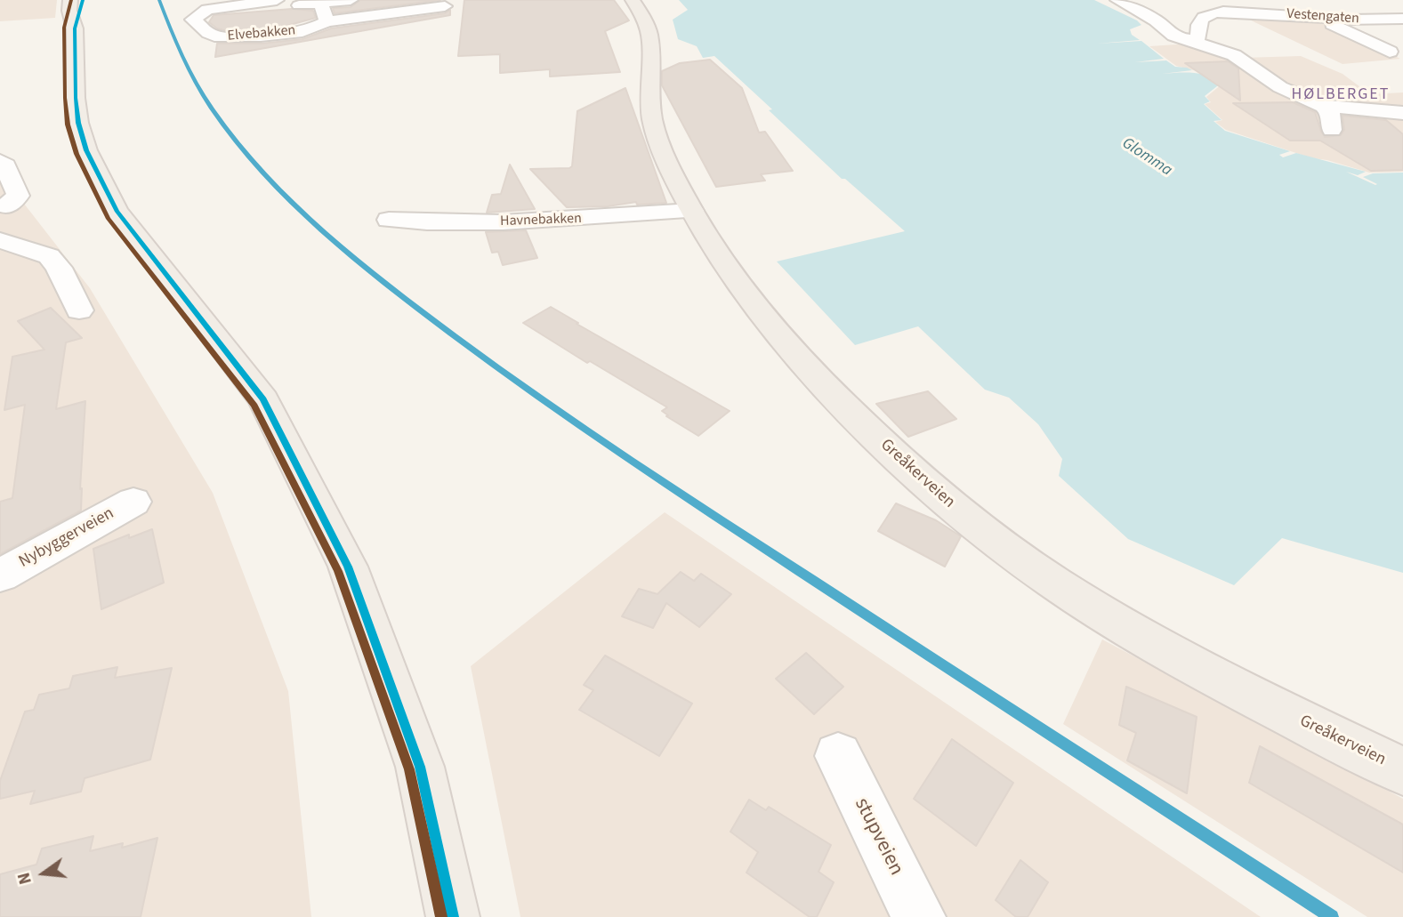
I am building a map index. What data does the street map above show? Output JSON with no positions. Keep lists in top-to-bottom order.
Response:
{
  "streets": {
    "main road": ["Greåkerveien"],
    "street": [
      "Vestengaten",
      "Elvebakken",
      "Havnebakken",
      "Nybyggerveien",
      "stupveien"
    ]
  },
  "crossings": [
    ["Havnebakken", "Greåkerveien"]
  ],
  "districts": ["HØLBERGET"],
  "water": ["Glomma"],
  "north": "left"
}
